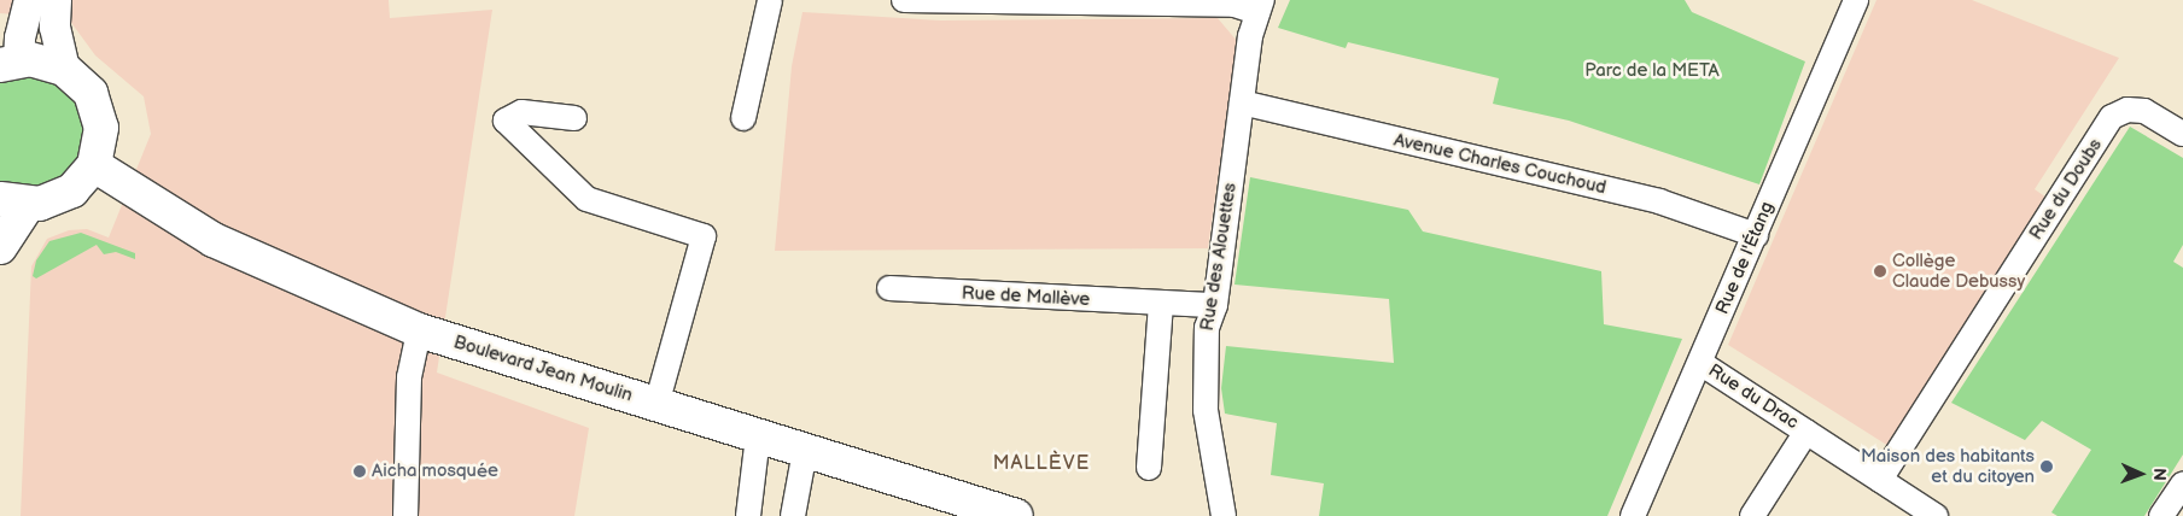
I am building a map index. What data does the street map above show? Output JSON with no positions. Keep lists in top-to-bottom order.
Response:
{
  "streets": {
    "main road": ["Boulevard Jean Moulin"],
    "street": [
      "Avenue Charles Couchoud",
      "Rue du Doubs",
      "Rue des Alouettes",
      "Rue de l'Étang",
      "Rue de Mallève",
      "Rue du Drac"
    ]
  },
  "crossings": [
    ["Avenue Charles Couchoud", "Rue des Alouettes"],
    ["Avenue Charles Couchoud", "Rue de l'Étang"],
    ["Rue du Doubs", "Rue du Drac"],
    ["Rue des Alouettes", "Rue de Mallève"],
    ["Rue de l'Étang", "Rue du Drac"]
  ],
  "districts": ["MALLÈVE"],
  "parks": ["Parc de la META"],
  "places": ["Collège Claude Debussy", "Maison des habitants et du citoyen", "Aicha mosquée"],
  "north": "right"
}
